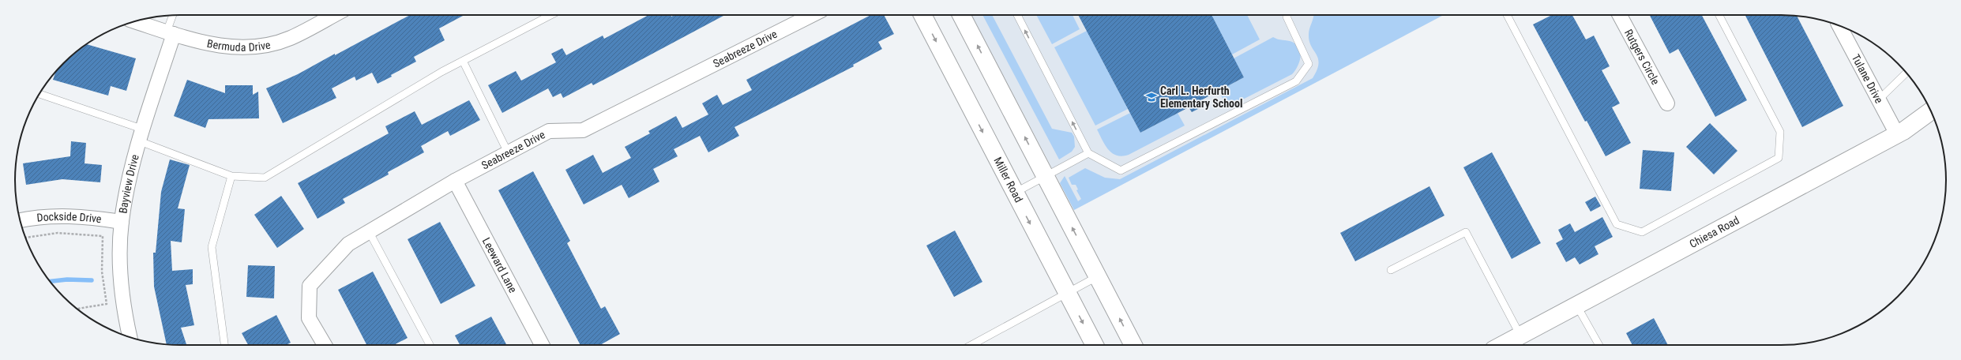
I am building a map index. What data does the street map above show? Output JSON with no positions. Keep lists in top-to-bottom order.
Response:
{
  "streets": {
    "main road": ["Miller Road", "Chiesa Road"],
    "street": [
      "Bermuda Drive",
      "Seabreeze Drive",
      "Rutgers Circle",
      "Tulane Drive",
      "Bayview Drive",
      "Dockside Drive",
      "Leeward Lane"
    ]
  },
  "crossings": [
    ["Bermuda Drive", "Bayview Drive"],
    ["Seabreeze Drive", "Leeward Lane"],
    ["Tulane Drive", "Chiesa Road"],
    ["Bayview Drive", "Dockside Drive"]
  ],
  "places": {
    "school or university": ["Carl L. Herfurth Elementary School"]
  }
}
